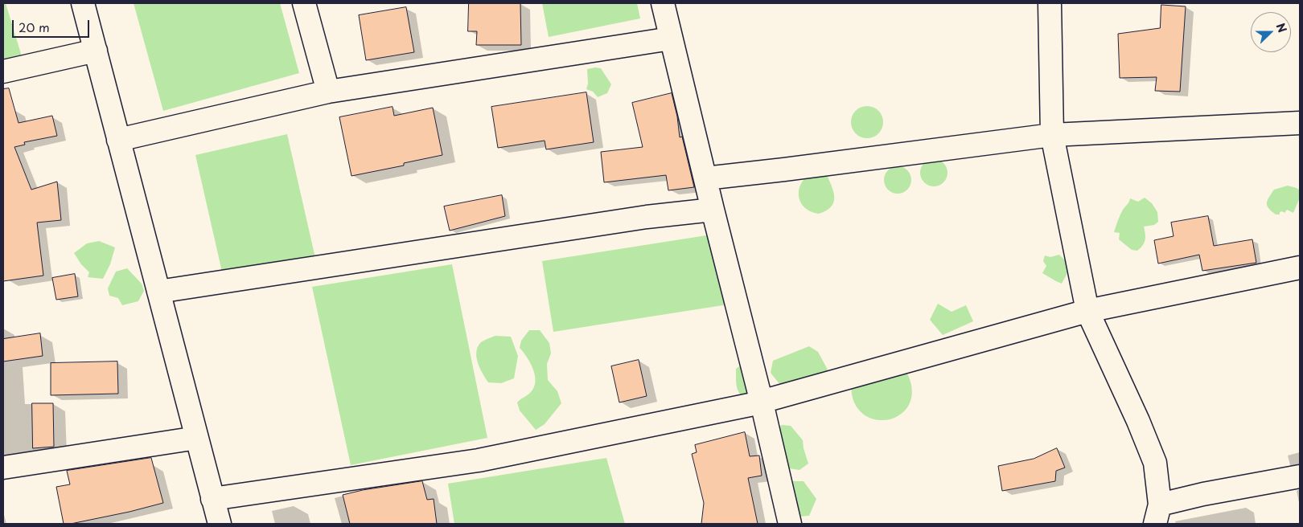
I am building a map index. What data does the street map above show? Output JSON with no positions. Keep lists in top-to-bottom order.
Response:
{
  "scale_bar": "20 m",
  "north": "right"
}
